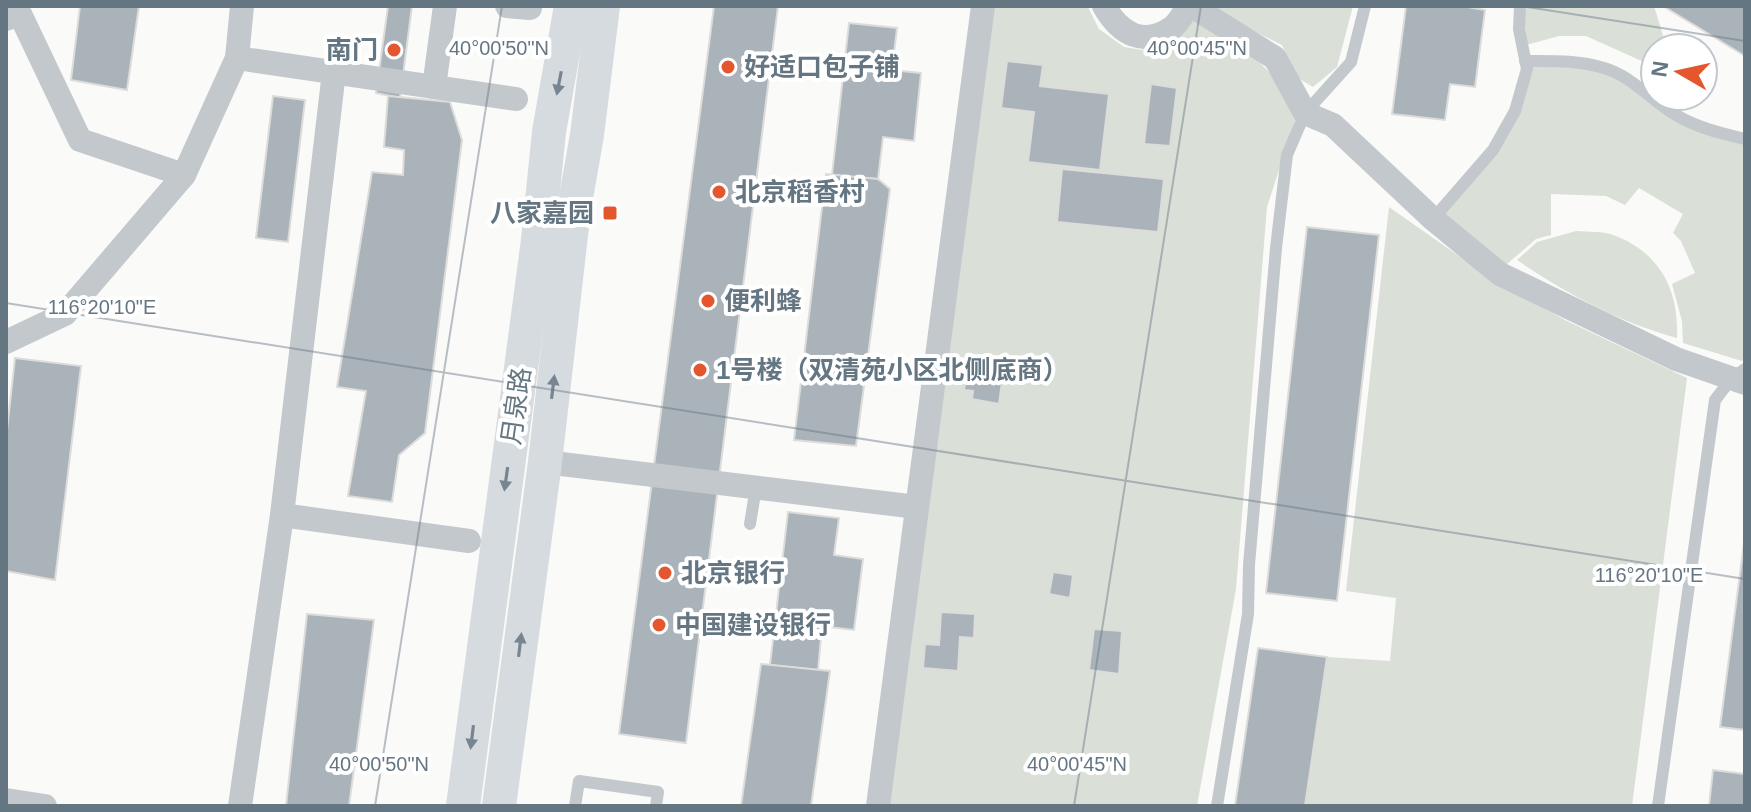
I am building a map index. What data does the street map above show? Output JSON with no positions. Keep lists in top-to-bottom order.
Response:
{
  "streets": {
    "main road": ["月泉路"]
  },
  "places": {
    "other": [
      "南门",
      "好适口包子铺",
      "北京稻香村",
      "便利蜂",
      "1号楼（双清苑小区北侧底商）",
      "北京银行",
      "中国建设银行"
    ],
    "transit": ["八家嘉园"]
  },
  "north": "left",
  "coordinates": ["40°00'50\"N", "40°00'45\"N", "116°20'10\"E"]
}
